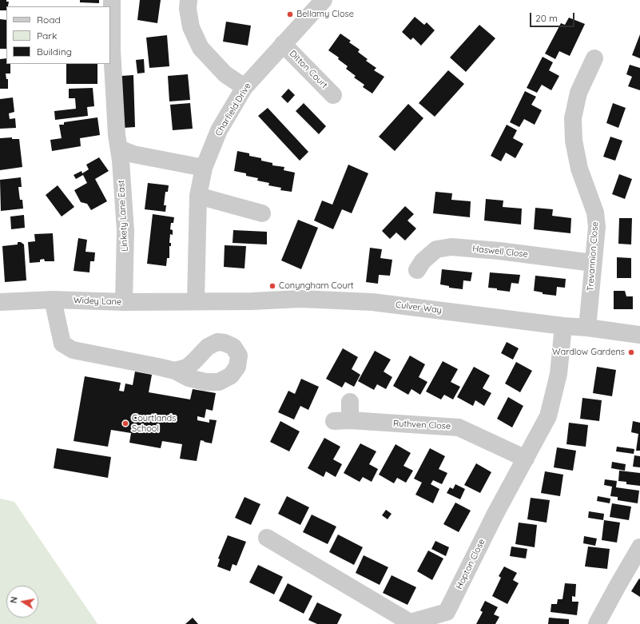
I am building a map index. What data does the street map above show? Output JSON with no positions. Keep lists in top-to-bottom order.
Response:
{
  "streets": {
    "street": [
      "Ditton Court",
      "Charfield Drive",
      "Linkety Lane East",
      "Haswell Close",
      "Trevannion Close",
      "Widey Lane",
      "Culver Way",
      "Ruthven Close",
      "Hopton Close"
    ]
  },
  "crossings": [
    ["Ditton Court", "Charfield Drive"],
    ["Charfield Drive", "Widey Lane"],
    ["Charfield Drive", "Culver Way"],
    ["Linkety Lane East", "Widey Lane"],
    ["Haswell Close", "Trevannion Close"],
    ["Trevannion Close", "Culver Way"],
    ["Widey Lane", "Culver Way"],
    ["Culver Way", "Hopton Close"],
    ["Ruthven Close", "Hopton Close"]
  ],
  "places": [
    "Bellamy Close",
    "Conyngham Court",
    "Wardlow Gardens",
    "Courtlands School"
  ],
  "legend": ["Road", "Park", "Building"],
  "scale_bar": "20 m",
  "north": "left"
}
